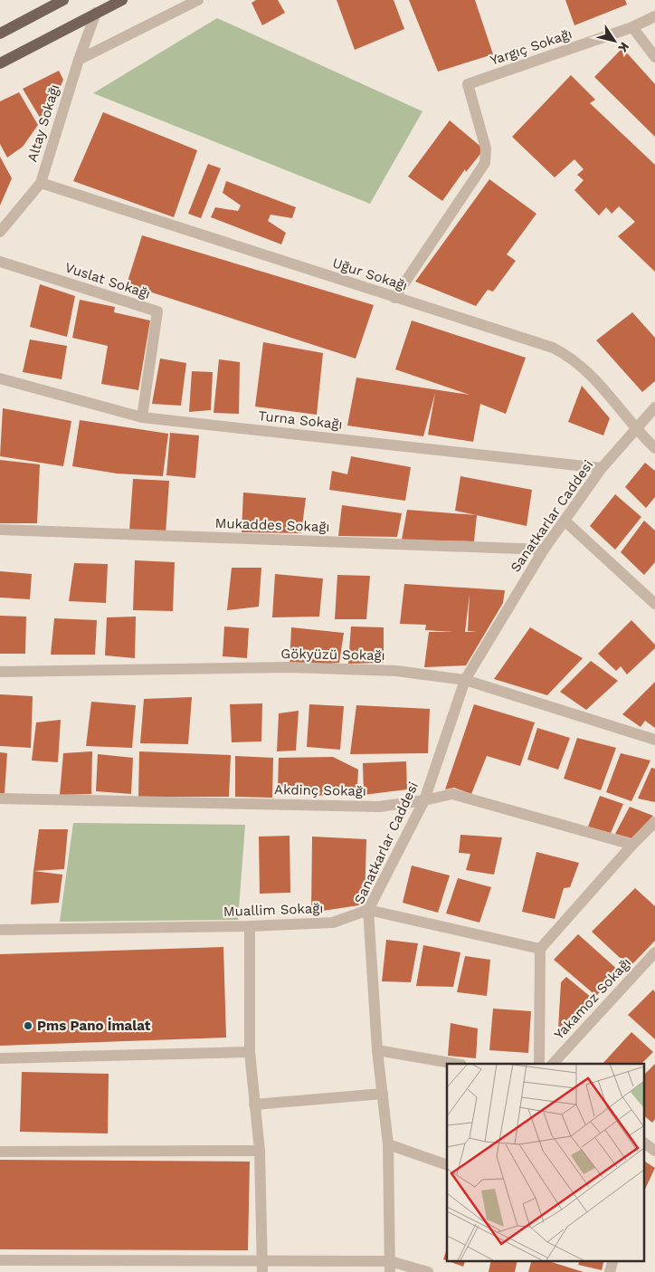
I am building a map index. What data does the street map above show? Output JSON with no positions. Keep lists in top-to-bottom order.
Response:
{
  "streets": {
    "street": [
      "Yargıç Sokağı",
      "Altay Sokağı",
      "Uğur Sokağı",
      "Vuslat Sokağı",
      "Turna Sokağı",
      "Sanatkarlar Caddesi",
      "Mukaddes Sokağı",
      "Gökyüzü Sokağı",
      "Akdinç Sokağı",
      "Muallim Sokağı",
      "Yakamoz Sokağı"
    ]
  },
  "crossings": [
    ["Yargıç Sokağı", "Uğur Sokağı"],
    ["Altay Sokağı", "Uğur Sokağı"],
    ["Uğur Sokağı", "Sanatkarlar Caddesi"],
    ["Vuslat Sokağı", "Turna Sokağı"],
    ["Turna Sokağı", "Sanatkarlar Caddesi"],
    ["Sanatkarlar Caddesi", "Mukaddes Sokağı"],
    ["Sanatkarlar Caddesi", "Gökyüzü Sokağı"],
    ["Sanatkarlar Caddesi", "Akdinç Sokağı"],
    ["Sanatkarlar Caddesi", "Muallim Sokağı"]
  ],
  "places": ["Pms Pano İmalat"],
  "north": "bottom right"
}
